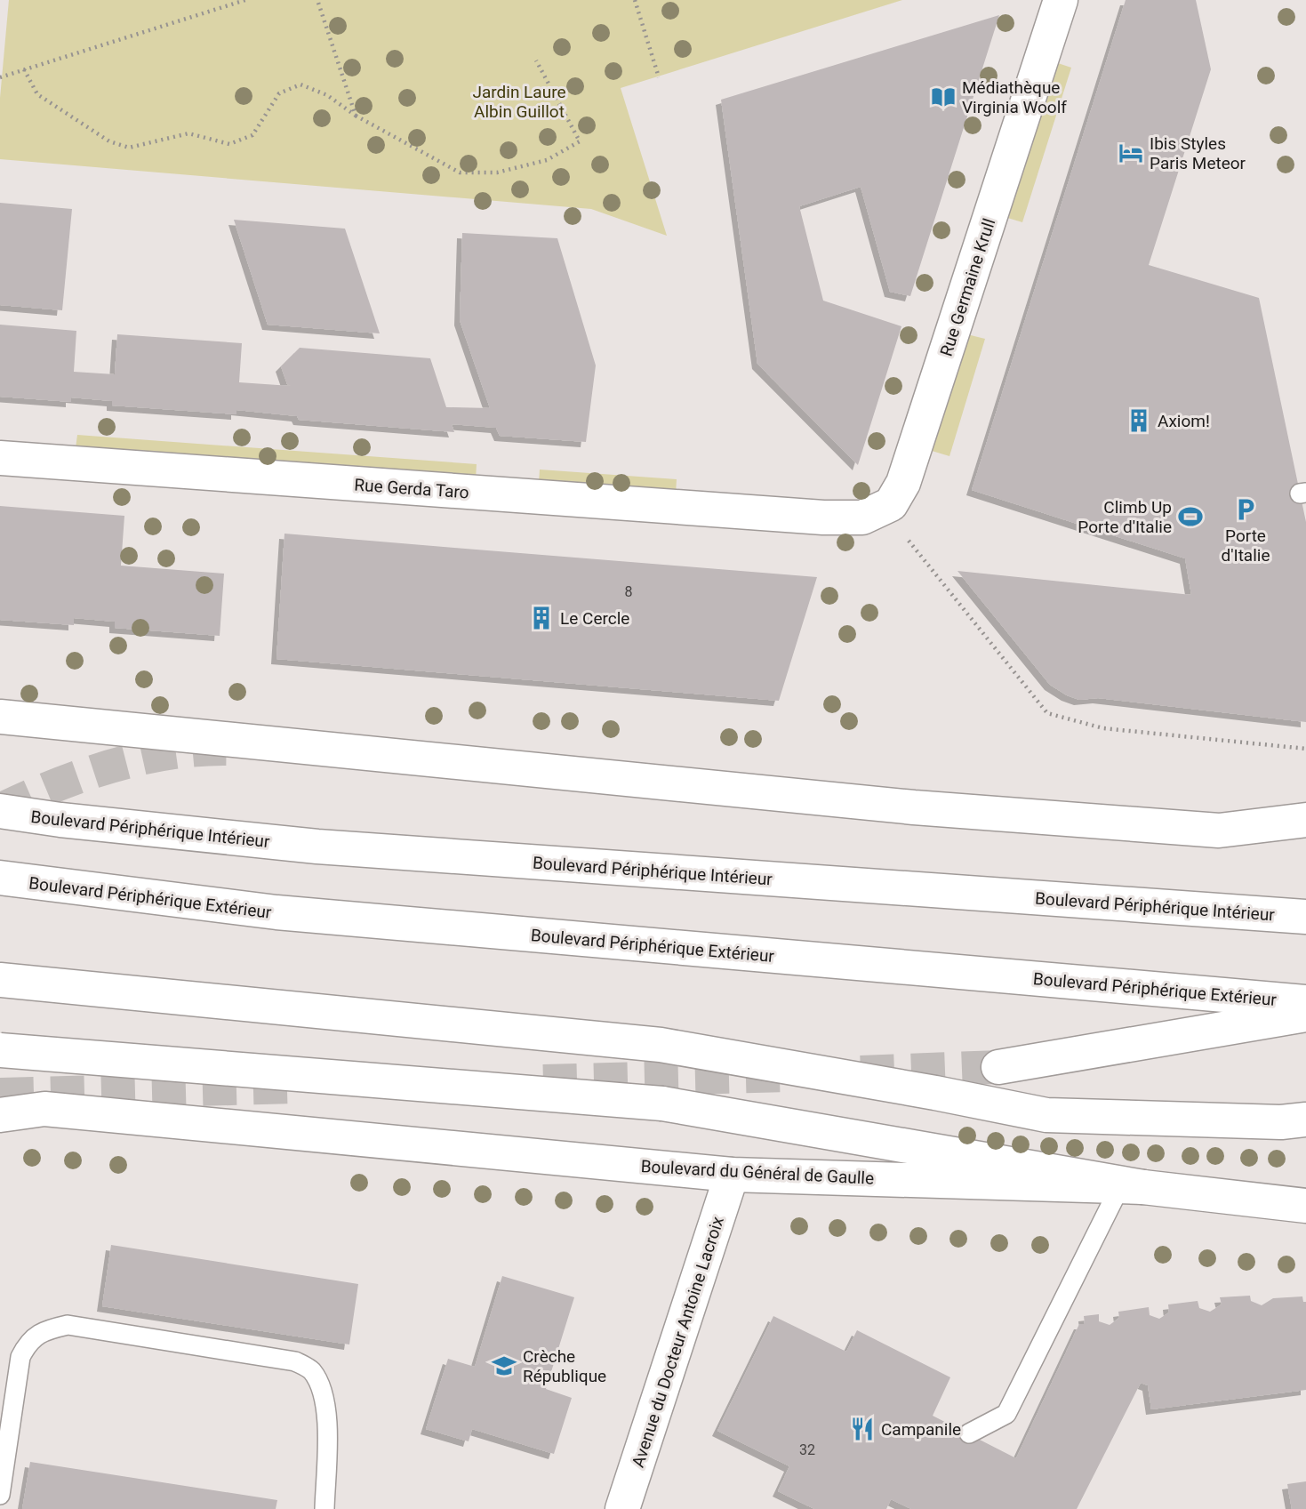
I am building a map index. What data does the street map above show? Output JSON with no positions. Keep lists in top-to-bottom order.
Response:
{
  "streets": {
    "main road": [
      "Rue Germaine Krull",
      "Rue Gerda Taro",
      "Boulevard Périphérique Intérieur",
      "Boulevard Périphérique Extérieur",
      "Boulevard du Général de Gaulle",
      "Avenue du Docteur Antoine Lacroix"
    ]
  },
  "crossings": [
    ["Rue Germaine Krull", "Rue Gerda Taro"],
    ["Boulevard du Général de Gaulle", "Avenue du Docteur Antoine Lacroix"]
  ],
  "parks": ["Jardin Laure Albin Guillot"],
  "places": {
    "library": ["Médiathèque Virginia Woolf"],
    "hotel": ["Ibis Styles Paris Meteor"],
    "building": ["Axiom!", "Le Cercle"],
    "parking": ["Porte d'Italie"],
    "sports": ["Climb Up Porte d'Italie"],
    "school or university": ["Crèche République"],
    "restaurant": ["Campanile"]
  },
  "house_numbers": ["8", "32"]
}
